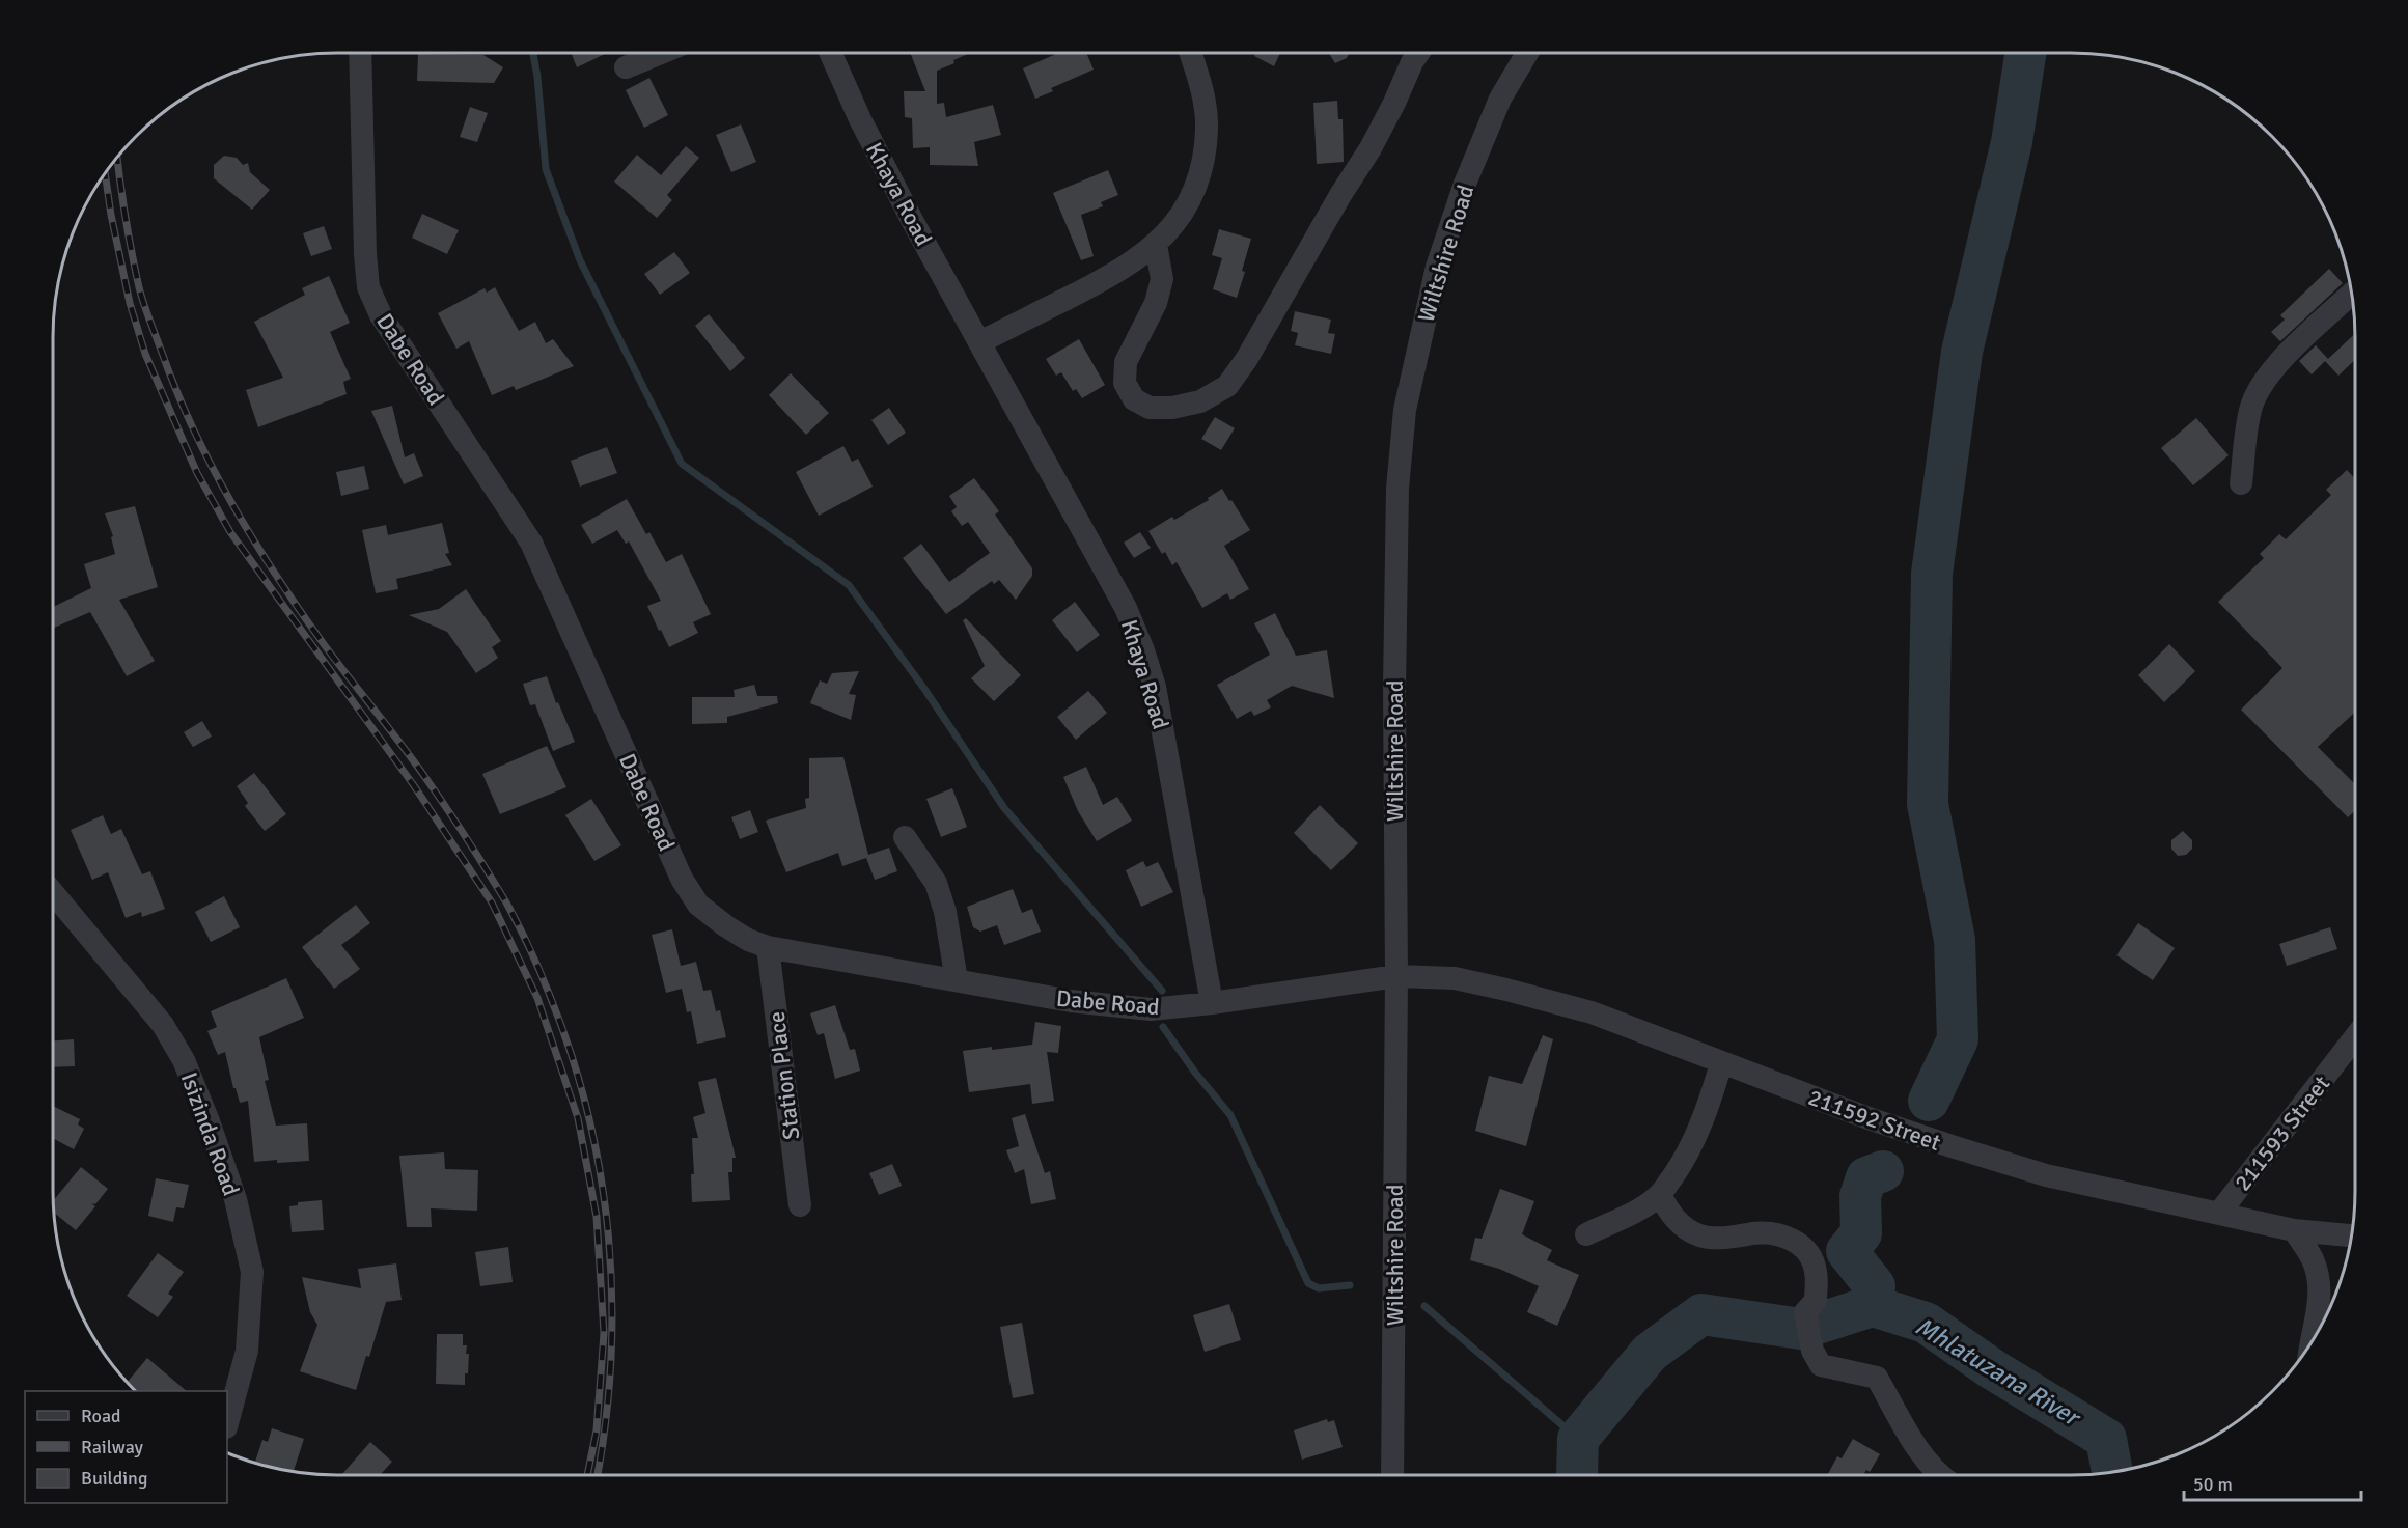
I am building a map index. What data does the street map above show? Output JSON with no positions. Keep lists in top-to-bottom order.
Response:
{
  "streets": {
    "street": [
      "Khaya Road",
      "Wiltshire Road",
      "Dabe Road",
      "Station Place",
      "211592 Street",
      "211593 Street",
      "Isizinda Road"
    ]
  },
  "crossings": [
    ["Khaya Road", "Dabe Road"],
    ["Wiltshire Road", "Dabe Road"],
    ["Wiltshire Road", "211592 Street"],
    ["Dabe Road", "Station Place"],
    ["Dabe Road", "211592 Street"],
    ["211592 Street", "211593 Street"]
  ],
  "water": ["Mhlatuzana River"],
  "legend": ["Road", "Railway", "Building"],
  "scale_bar": "50 m"
}
